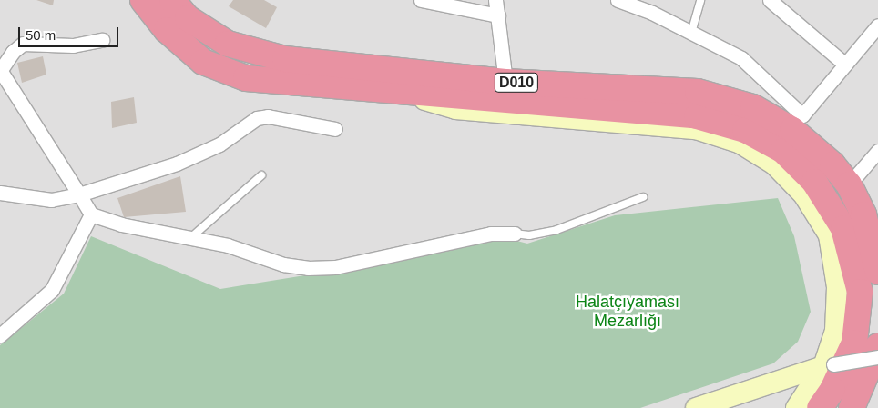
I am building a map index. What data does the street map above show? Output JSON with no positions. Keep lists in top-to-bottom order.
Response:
{
  "streets": {
    "highway": ["D010"]
  },
  "parks": ["Halatçıyaması Mezarlığı"],
  "scale_bar": "50 m"
}
